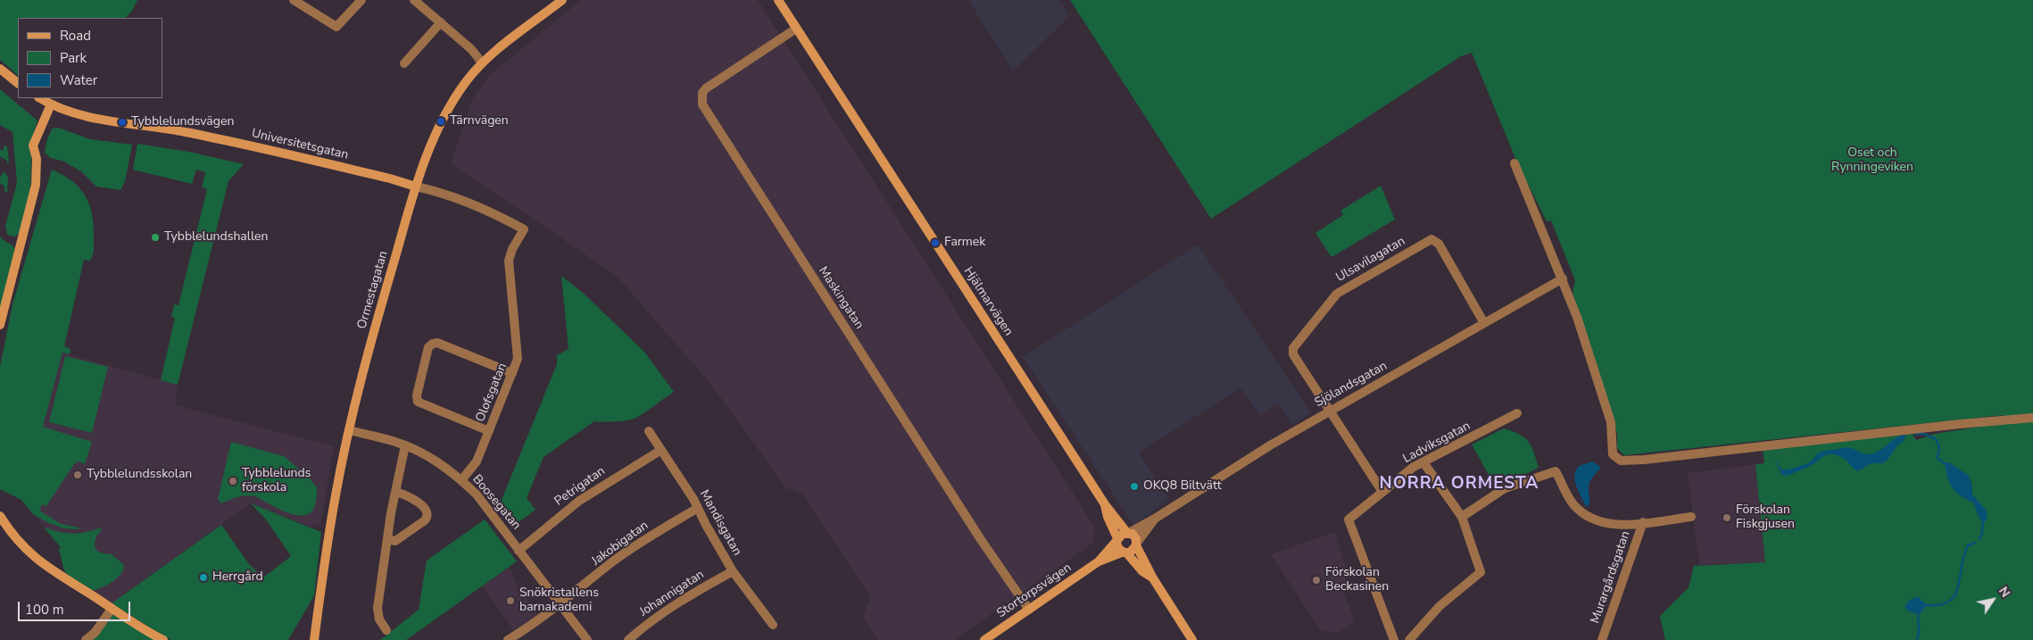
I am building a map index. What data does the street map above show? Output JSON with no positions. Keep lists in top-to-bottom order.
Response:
{
  "streets": {
    "street": [
      "Universitetsgatan",
      "Ulsavilagatan",
      "Ormestagatan",
      "Maskingatan",
      "Hjälmarvägen",
      "Sjölandsgatan",
      "Olofsgatan",
      "Ladviksgatan",
      "Petrigatan",
      "Boosegatan",
      "Mandisgatan",
      "Jakobigatan",
      "Murargårdsgatan",
      "Stortorpsvägen",
      "Johannigatan"
    ]
  },
  "crossings": [
    ["Universitetsgatan", "Ormestagatan"],
    ["Universitetsgatan", "Olofsgatan"],
    ["Ulsavilagatan", "Sjölandsgatan"],
    ["Ormestagatan", "Boosegatan"],
    ["Maskingatan", "Hjälmarvägen"],
    ["Maskingatan", "Stortorpsvägen"],
    ["Hjälmarvägen", "Sjölandsgatan"],
    ["Hjälmarvägen", "Stortorpsvägen"],
    ["Sjölandsgatan", "Stortorpsvägen"],
    ["Olofsgatan", "Boosegatan"],
    ["Petrigatan", "Boosegatan"],
    ["Petrigatan", "Mandisgatan"],
    ["Boosegatan", "Jakobigatan"],
    ["Mandisgatan", "Jakobigatan"],
    ["Mandisgatan", "Johannigatan"]
  ],
  "districts": ["NORRA ORMESTA"],
  "parks": ["Oset och Rynningeviken"],
  "places": [
    "Tärnvägen",
    "Tybblelundsvägen",
    "Tybblelundshallen",
    "Farmek",
    "Tybblelundsskolan",
    "Tybblelunds förskola",
    "OKQ8 Biltvätt",
    "Förskolan Fiskgjusen",
    "Herrgård",
    "Förskolan Beckasinen",
    "Snökristallens barnakademi"
  ],
  "legend": ["Road", "Park", "Water"],
  "scale_bar": "100 m",
  "north": "top right"
}
